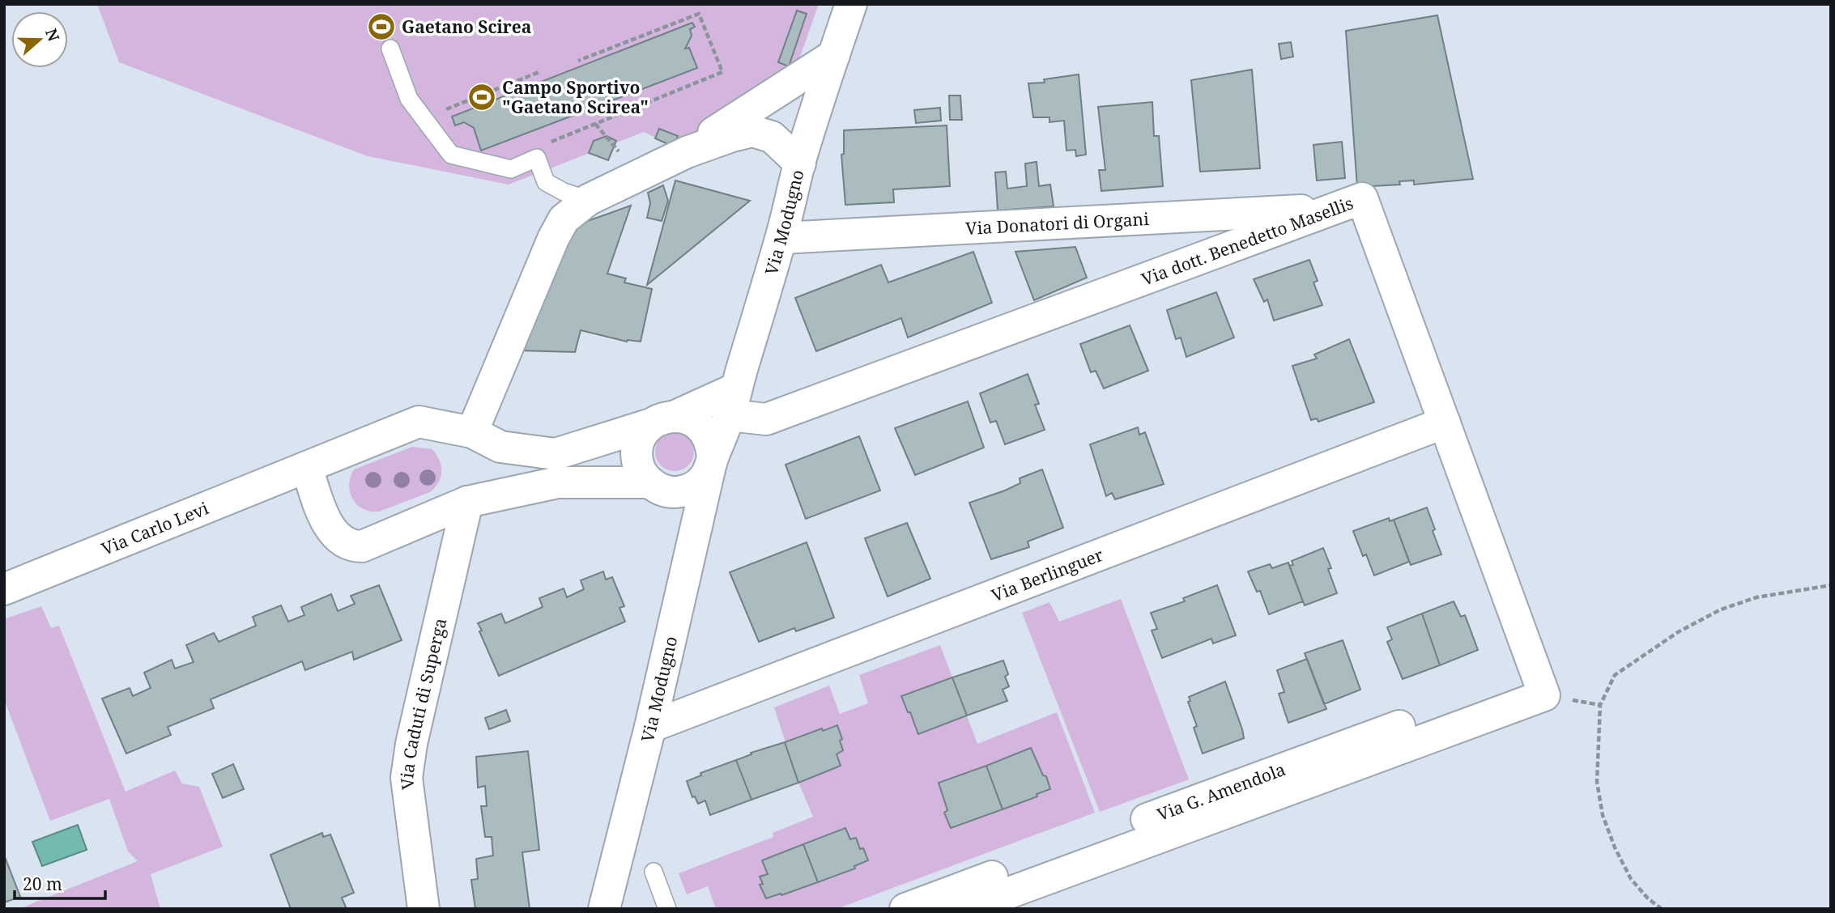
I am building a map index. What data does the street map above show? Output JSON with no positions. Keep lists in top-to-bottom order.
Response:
{
  "streets": {
    "street": [
      "Via Modugno",
      "Via Donatori di Organi",
      "Via dott. Benedetto Masellis",
      "Via Carlo Levi",
      "Via Berlinguer",
      "Via Caduti di Superga",
      "Via G. Amendola"
    ]
  },
  "crossings": [
    ["Via Modugno", "Via Donatori di Organi"],
    ["Via Modugno", "Via dott. Benedetto Masellis"],
    ["Via Modugno", "Via Carlo Levi"],
    ["Via Modugno", "Via Berlinguer"],
    ["Via Donatori di Organi", "Via dott. Benedetto Masellis"],
    ["Via dott. Benedetto Masellis", "Via Carlo Levi"],
    ["Via dott. Benedetto Masellis", "Via Berlinguer"],
    ["Via dott. Benedetto Masellis", "Via G. Amendola"]
  ],
  "places": {
    "sports": ["Gaetano Scirea", "Campo Sportivo \"Gaetano Scirea\""]
  },
  "scale_bar": "20 m",
  "north": "right"
}
